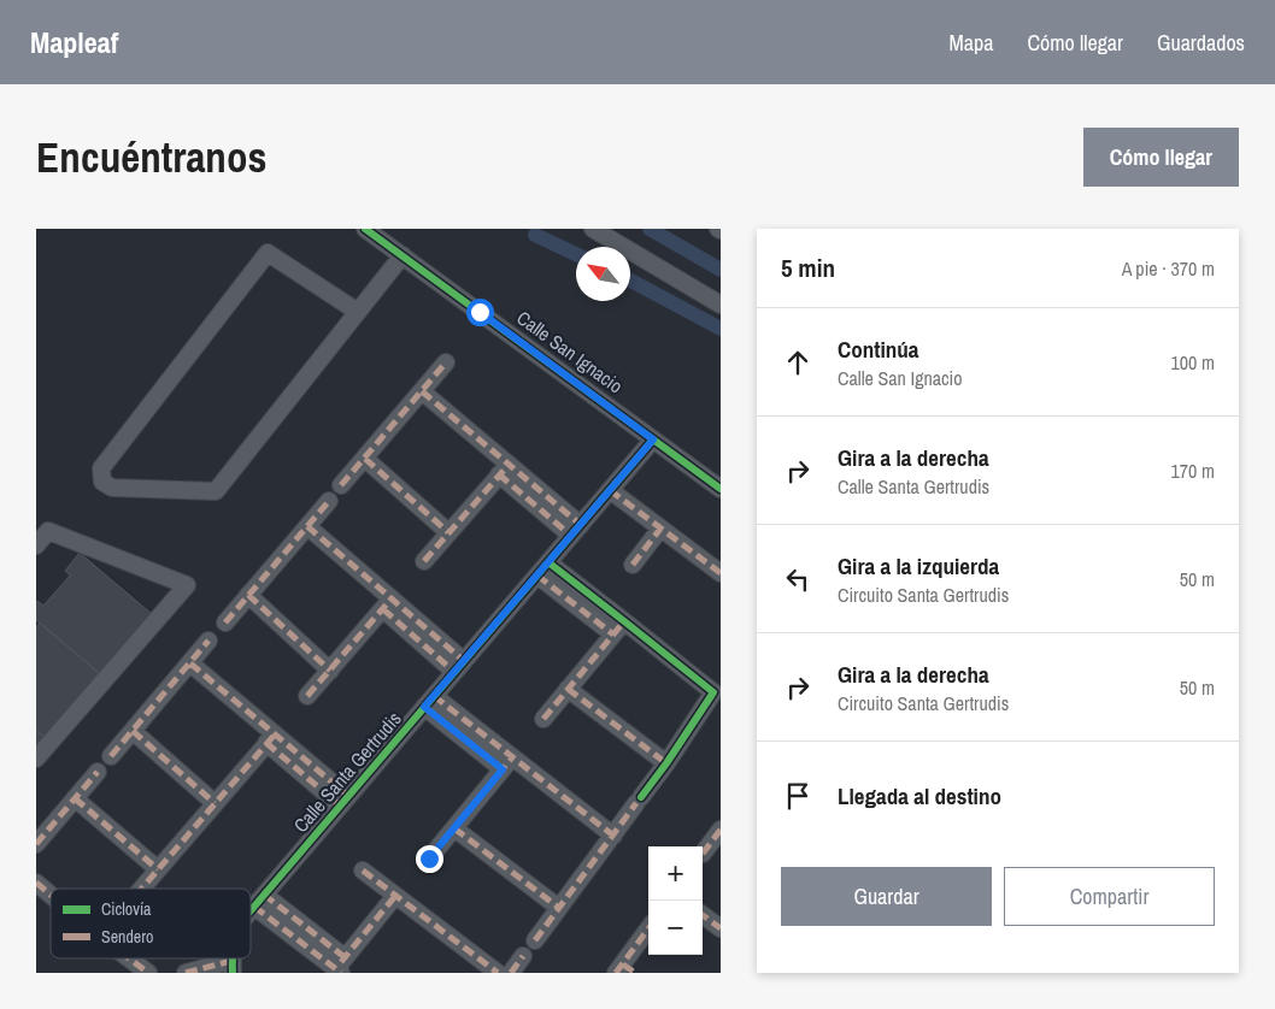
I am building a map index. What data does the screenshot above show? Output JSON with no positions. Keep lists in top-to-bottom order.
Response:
{
  "streets": {
    "street": ["Calle San Ignacio", "Calle Santa Gertrudis"]
  },
  "crossings": [
    ["Calle San Ignacio", "Calle Santa Gertrudis"]
  ],
  "legend": ["Ciclovía", "Sendero"],
  "north": "top left",
  "page": {
    "header": "Mapleaf",
    "nav": ["Mapa", "Cómo llegar", "Guardados"],
    "buttons": [
      "Cómo llegar",
      ["Guardar", "Compartir"]
    ],
    "title": "Encuéntranos",
    "heading": ["5 min", "A pie · 370 m"],
    "list": [
      ["Continúa", "Calle San Ignacio", "100 m"],
      ["Gira a la derecha", "Calle Santa Gertrudis", "170 m"],
      ["Gira a la izquierda", "Circuito Santa Gertrudis", "50 m"],
      ["Gira a la derecha", "Circuito Santa Gertrudis", "50 m"],
      "Llegada al destino"
    ],
    "map_buttons": ["+", "−"]
  }
}
